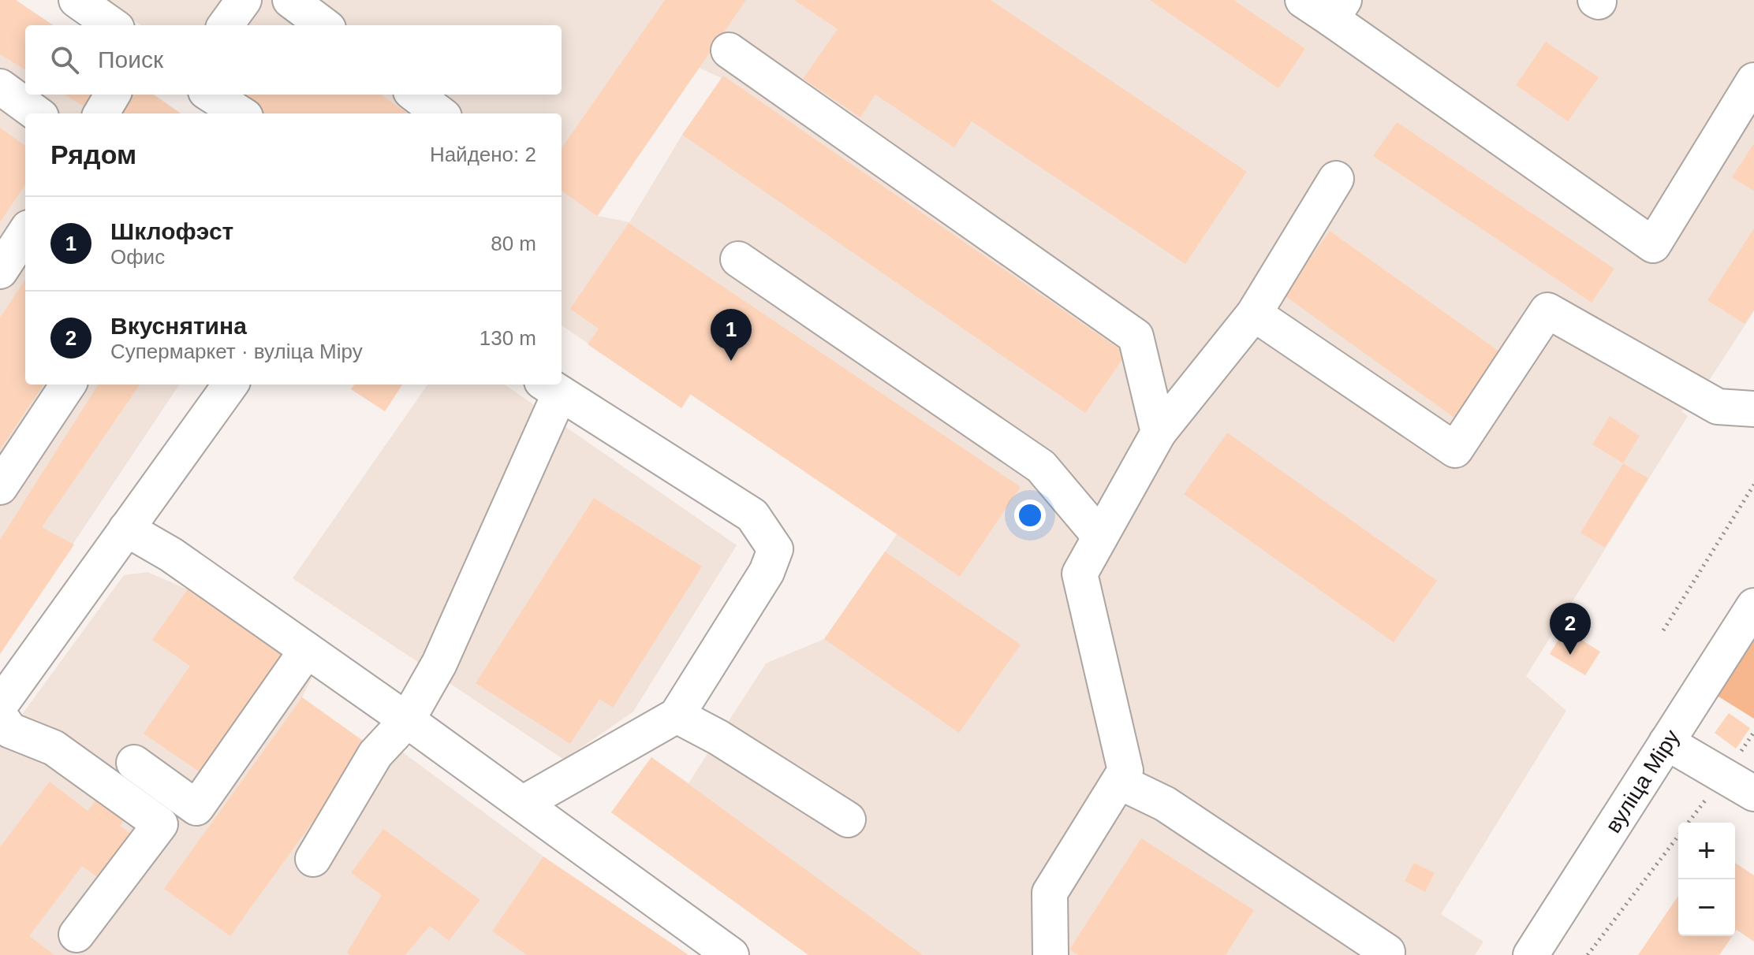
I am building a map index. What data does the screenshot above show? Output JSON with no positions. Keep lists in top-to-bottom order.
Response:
{
  "streets": {
    "street": ["вуліца Міру"]
  },
  "page": {
    "search": "Поиск",
    "heading": ["Рядом", "Найдено: 2"],
    "list": [
      {
        "mark": "1",
        "name": "Шклофэст",
        "note": "Офис",
        "value": "80 m"
      },
      {
        "mark": "2",
        "name": "Вкуснятина",
        "note": "Супермаркет · вуліца Міру",
        "value": "130 m"
      }
    ],
    "pins": ["1", "2"],
    "map_buttons": ["+", "−"]
  }
}
